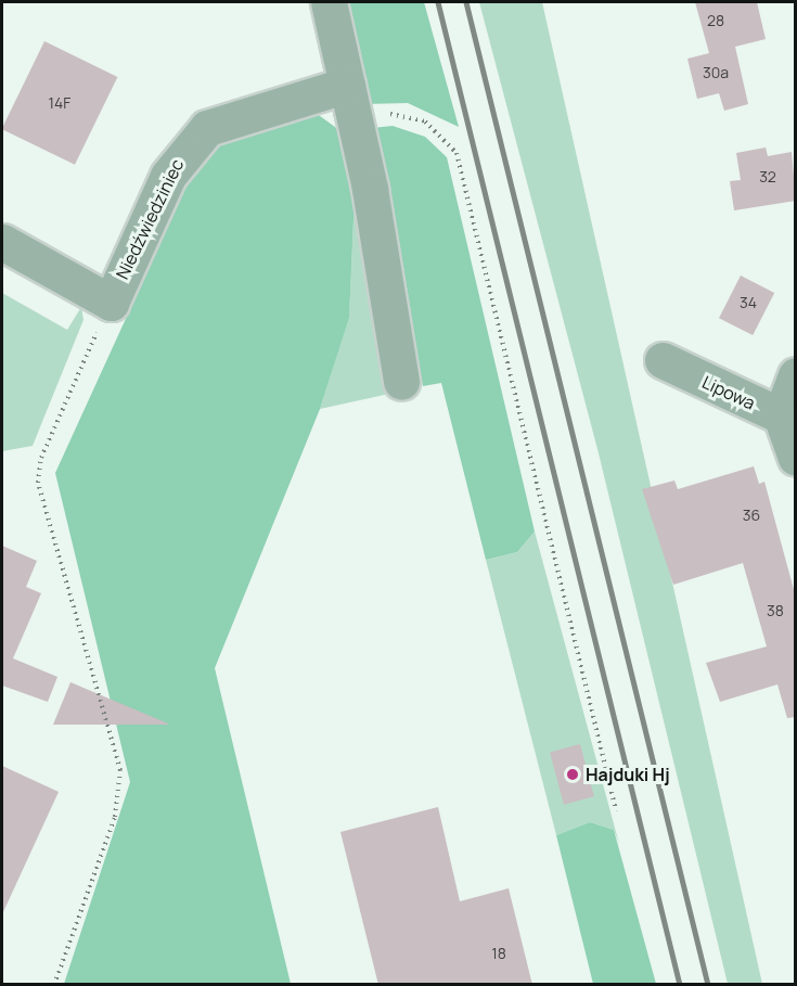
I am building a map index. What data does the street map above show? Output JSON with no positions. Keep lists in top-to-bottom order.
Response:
{
  "streets": {
    "street": ["Niedźwiedziniec", "Lipowa"]
  },
  "places": ["Hajduki Hj"],
  "house_numbers": [
    "28",
    "30a",
    "14F",
    "32",
    "34",
    "36",
    "38",
    "18"
  ]
}
